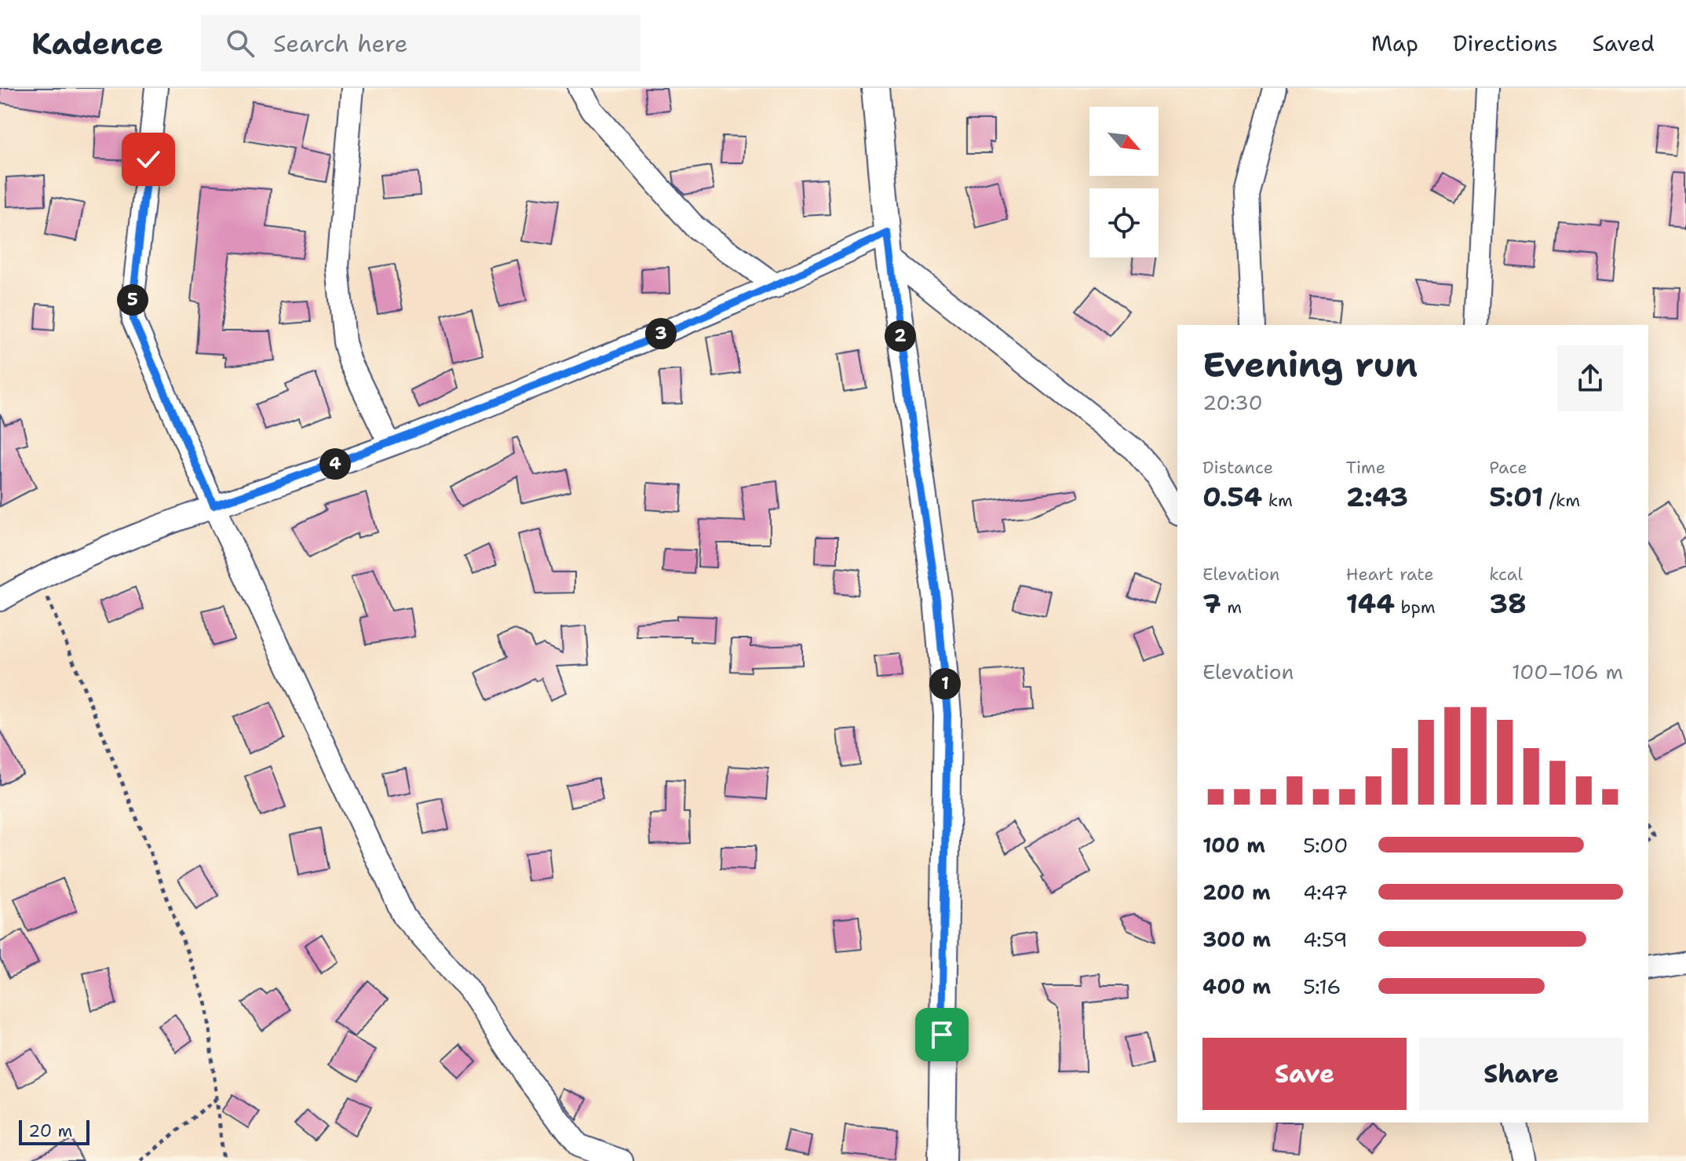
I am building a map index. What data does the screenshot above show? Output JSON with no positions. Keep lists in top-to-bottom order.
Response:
{
  "scale_bar": "20 m",
  "north": "bottom right",
  "page": {
    "header": "Kadence",
    "search": "Search here",
    "nav": ["Map", "Directions", "Saved"],
    "pins": [
      "5",
      "3",
      "2",
      "4",
      "1"
    ],
    "heading": ["Evening run", "20:30"],
    "stats": [
      ["Distance", "0.54 km"],
      ["Time", "2:43"],
      ["Pace", "5:01 /km"],
      ["Elevation", "7 m"],
      ["Heart rate", "144 bpm"],
      ["kcal", "38"]
    ],
    "chart": ["Elevation", "100–106 m"],
    "list": [
      {
        "name": "100 m",
        "note": "5:00"
      },
      {
        "name": "200 m",
        "note": "4:47"
      },
      {
        "name": "300 m",
        "note": "4:59"
      },
      {
        "name": "400 m",
        "note": "5:16"
      }
    ],
    "buttons": ["Save", "Share"],
    "scale": "20 m"
  }
}
